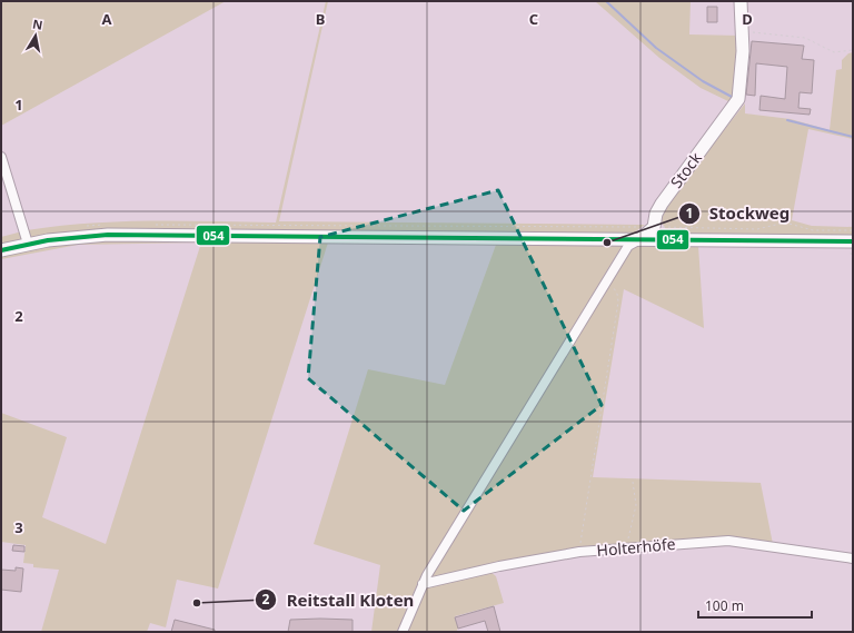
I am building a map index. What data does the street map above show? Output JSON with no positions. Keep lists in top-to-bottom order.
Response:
{
  "streets": {
    "main road": ["Stock"],
    "street": ["Holterhöfe"]
  },
  "places": ["Stockweg", "Reitstall Kloten"],
  "lines": ["transit line 054"],
  "scale_bar": "100 m",
  "north": "top",
  "grid": {
    "columns": [
      "A",
      "B",
      "C",
      "D"
    ],
    "rows": ["1", "2", "3"]
  }
}
